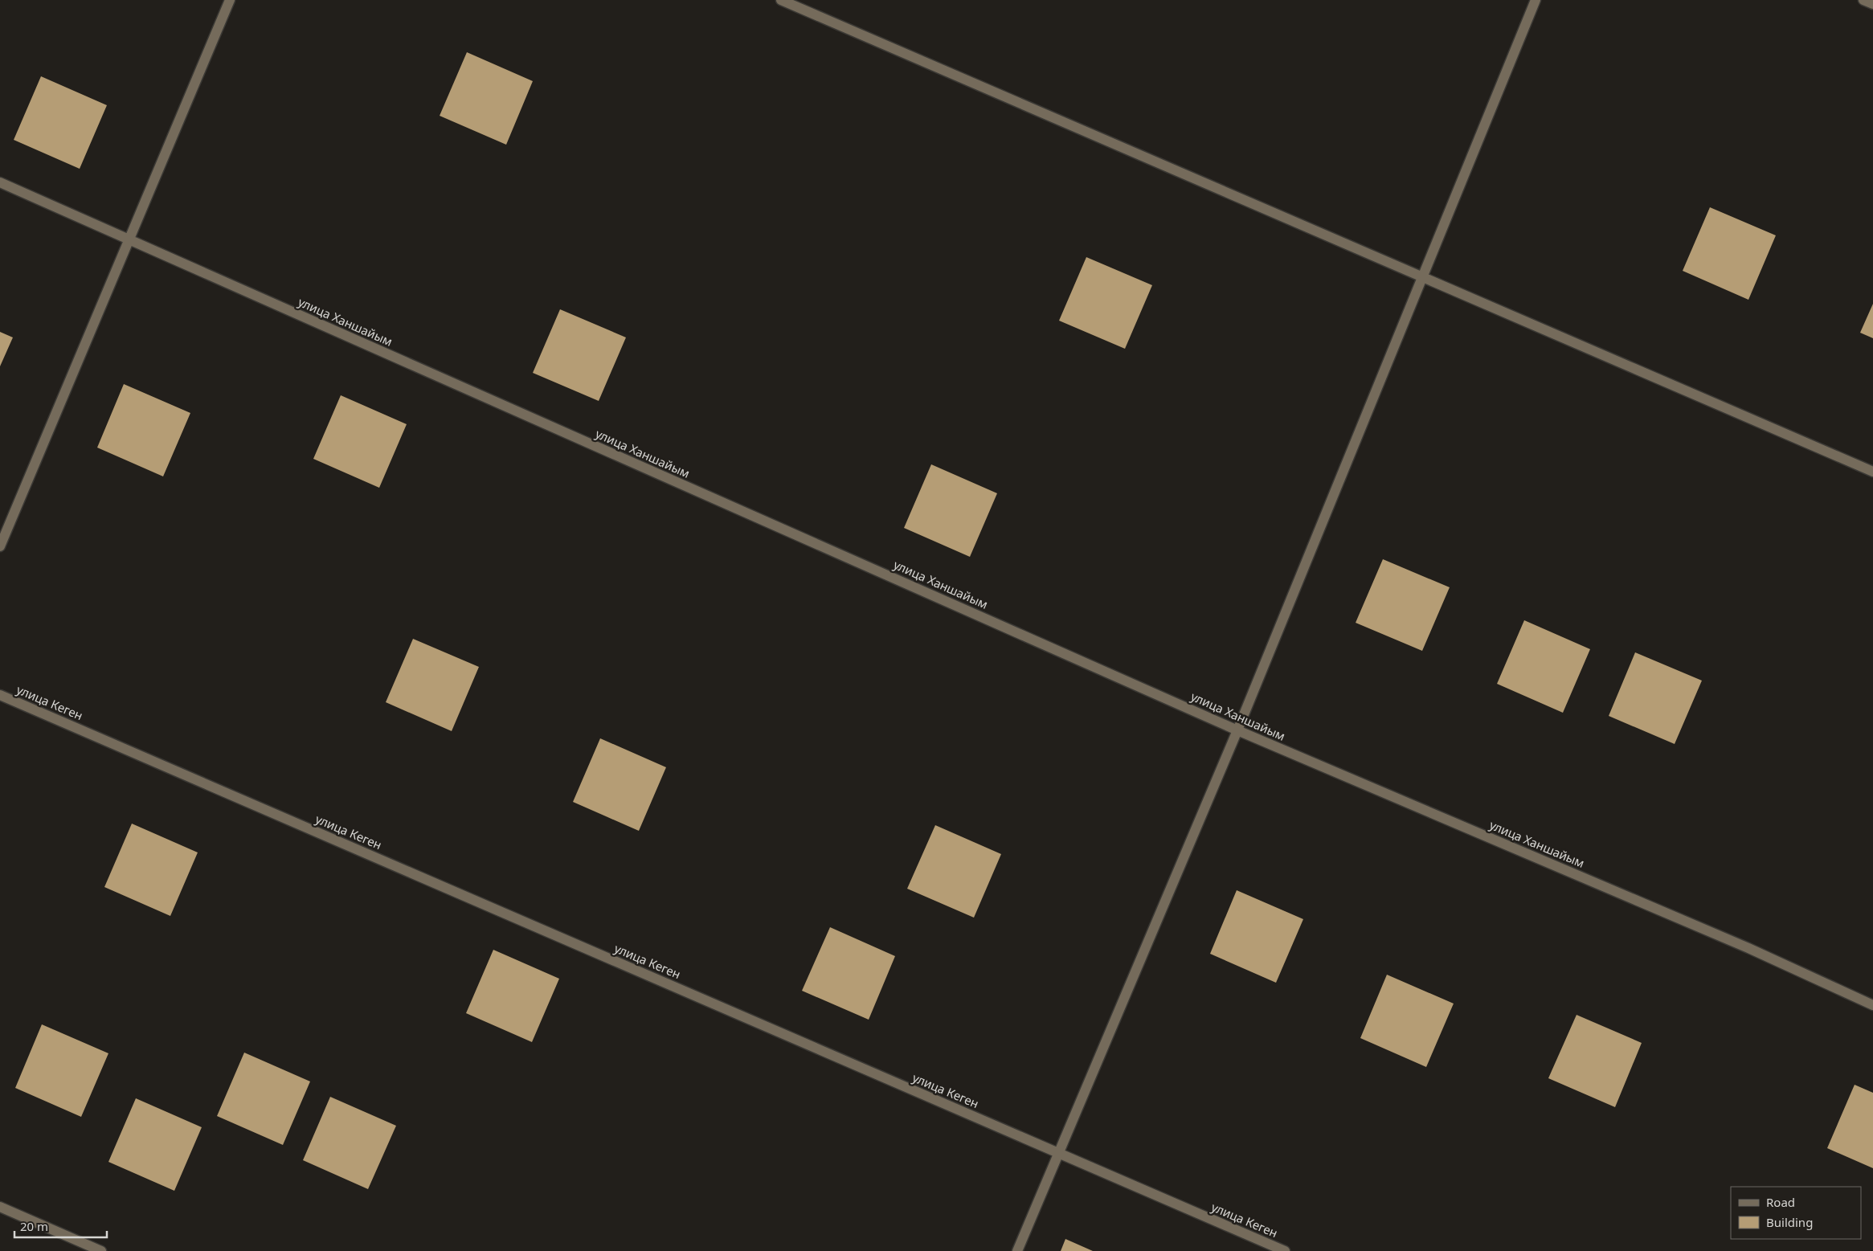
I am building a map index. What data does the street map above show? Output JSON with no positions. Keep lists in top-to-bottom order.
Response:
{
  "streets": {
    "street": ["улица Ханшайым", "улица Кеген"]
  },
  "legend": ["Road", "Building"],
  "scale_bar": "20 m"
}
